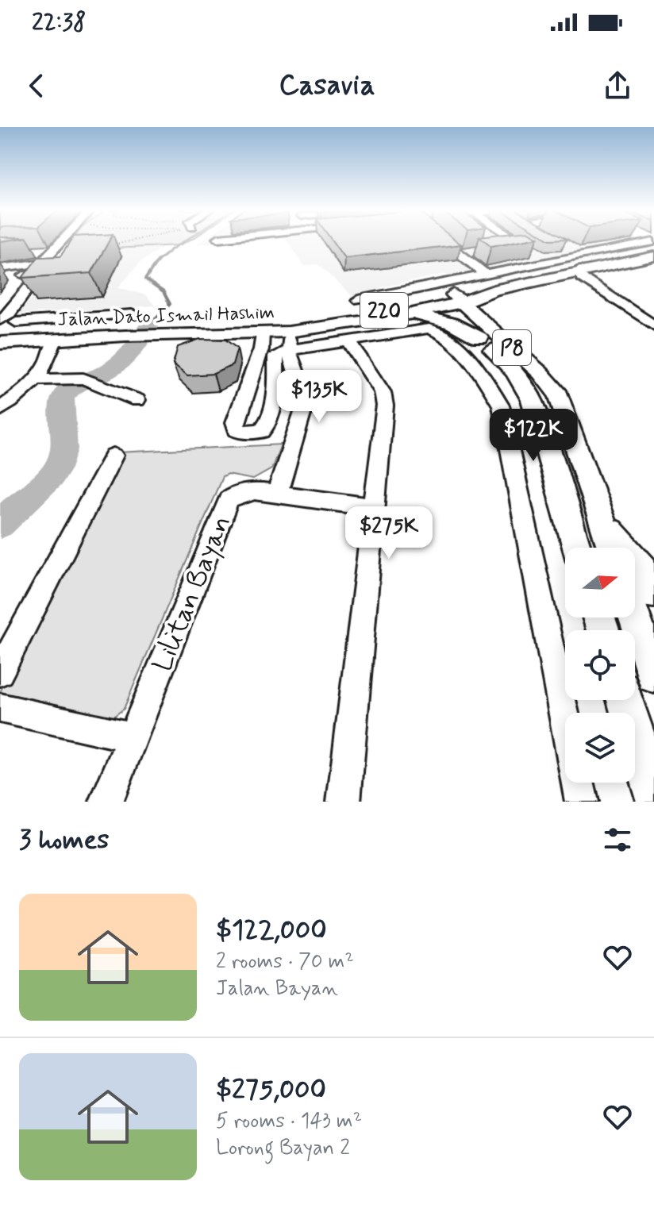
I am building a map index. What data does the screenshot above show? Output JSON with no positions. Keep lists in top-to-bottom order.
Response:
{
  "streets": {
    "main road": ["220", "Jalan Dato Ismail Hashim", "P8"],
    "street": ["Lilitan Bayan"]
  },
  "crossings": [
    ["220", "P8"]
  ],
  "north": "right",
  "page": {
    "status": "22:38",
    "header": "Casavia",
    "price": ["$135K", "$122K", "$275K"],
    "heading": "3 homes",
    "list": [
      {
        "name": "$122,000",
        "note": "2 rooms · 70 m² · Jalan Bayan"
      },
      {
        "name": "$275,000",
        "note": "5 rooms · 143 m² · Lorong Bayan 2"
      }
    ]
  }
}
